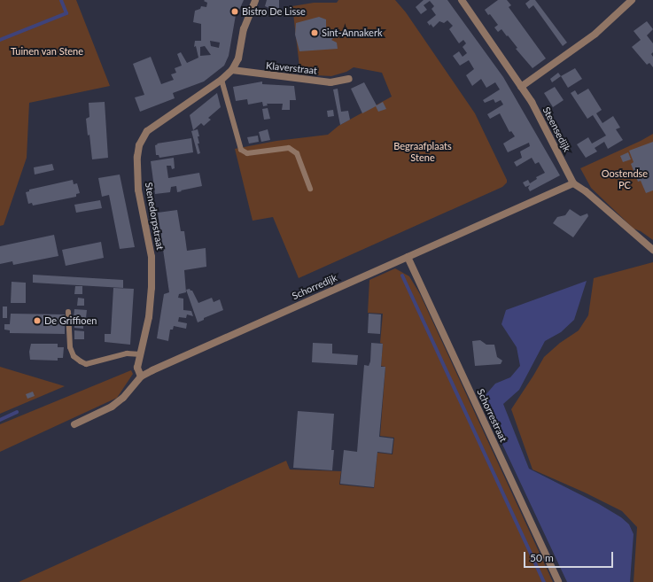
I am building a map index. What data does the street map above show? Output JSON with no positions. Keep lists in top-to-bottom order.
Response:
{
  "streets": {
    "street": [
      "Klaverstraat",
      "Steensedijk",
      "Stenedorpstraat",
      "Schorredijk",
      "Schorrestraat"
    ]
  },
  "crossings": [
    ["Klaverstraat", "Stenedorpstraat"],
    ["Steensedijk", "Schorredijk"],
    ["Stenedorpstraat", "Schorredijk"],
    ["Schorredijk", "Schorrestraat"]
  ],
  "parks": ["Tuinen van Stene", "Begraafplaats Stene", "Oostendse PC"],
  "places": ["Bistro De Lisse", "Sint-Annakerk", "De Griffioen"],
  "scale_bar": "50 m"
}
